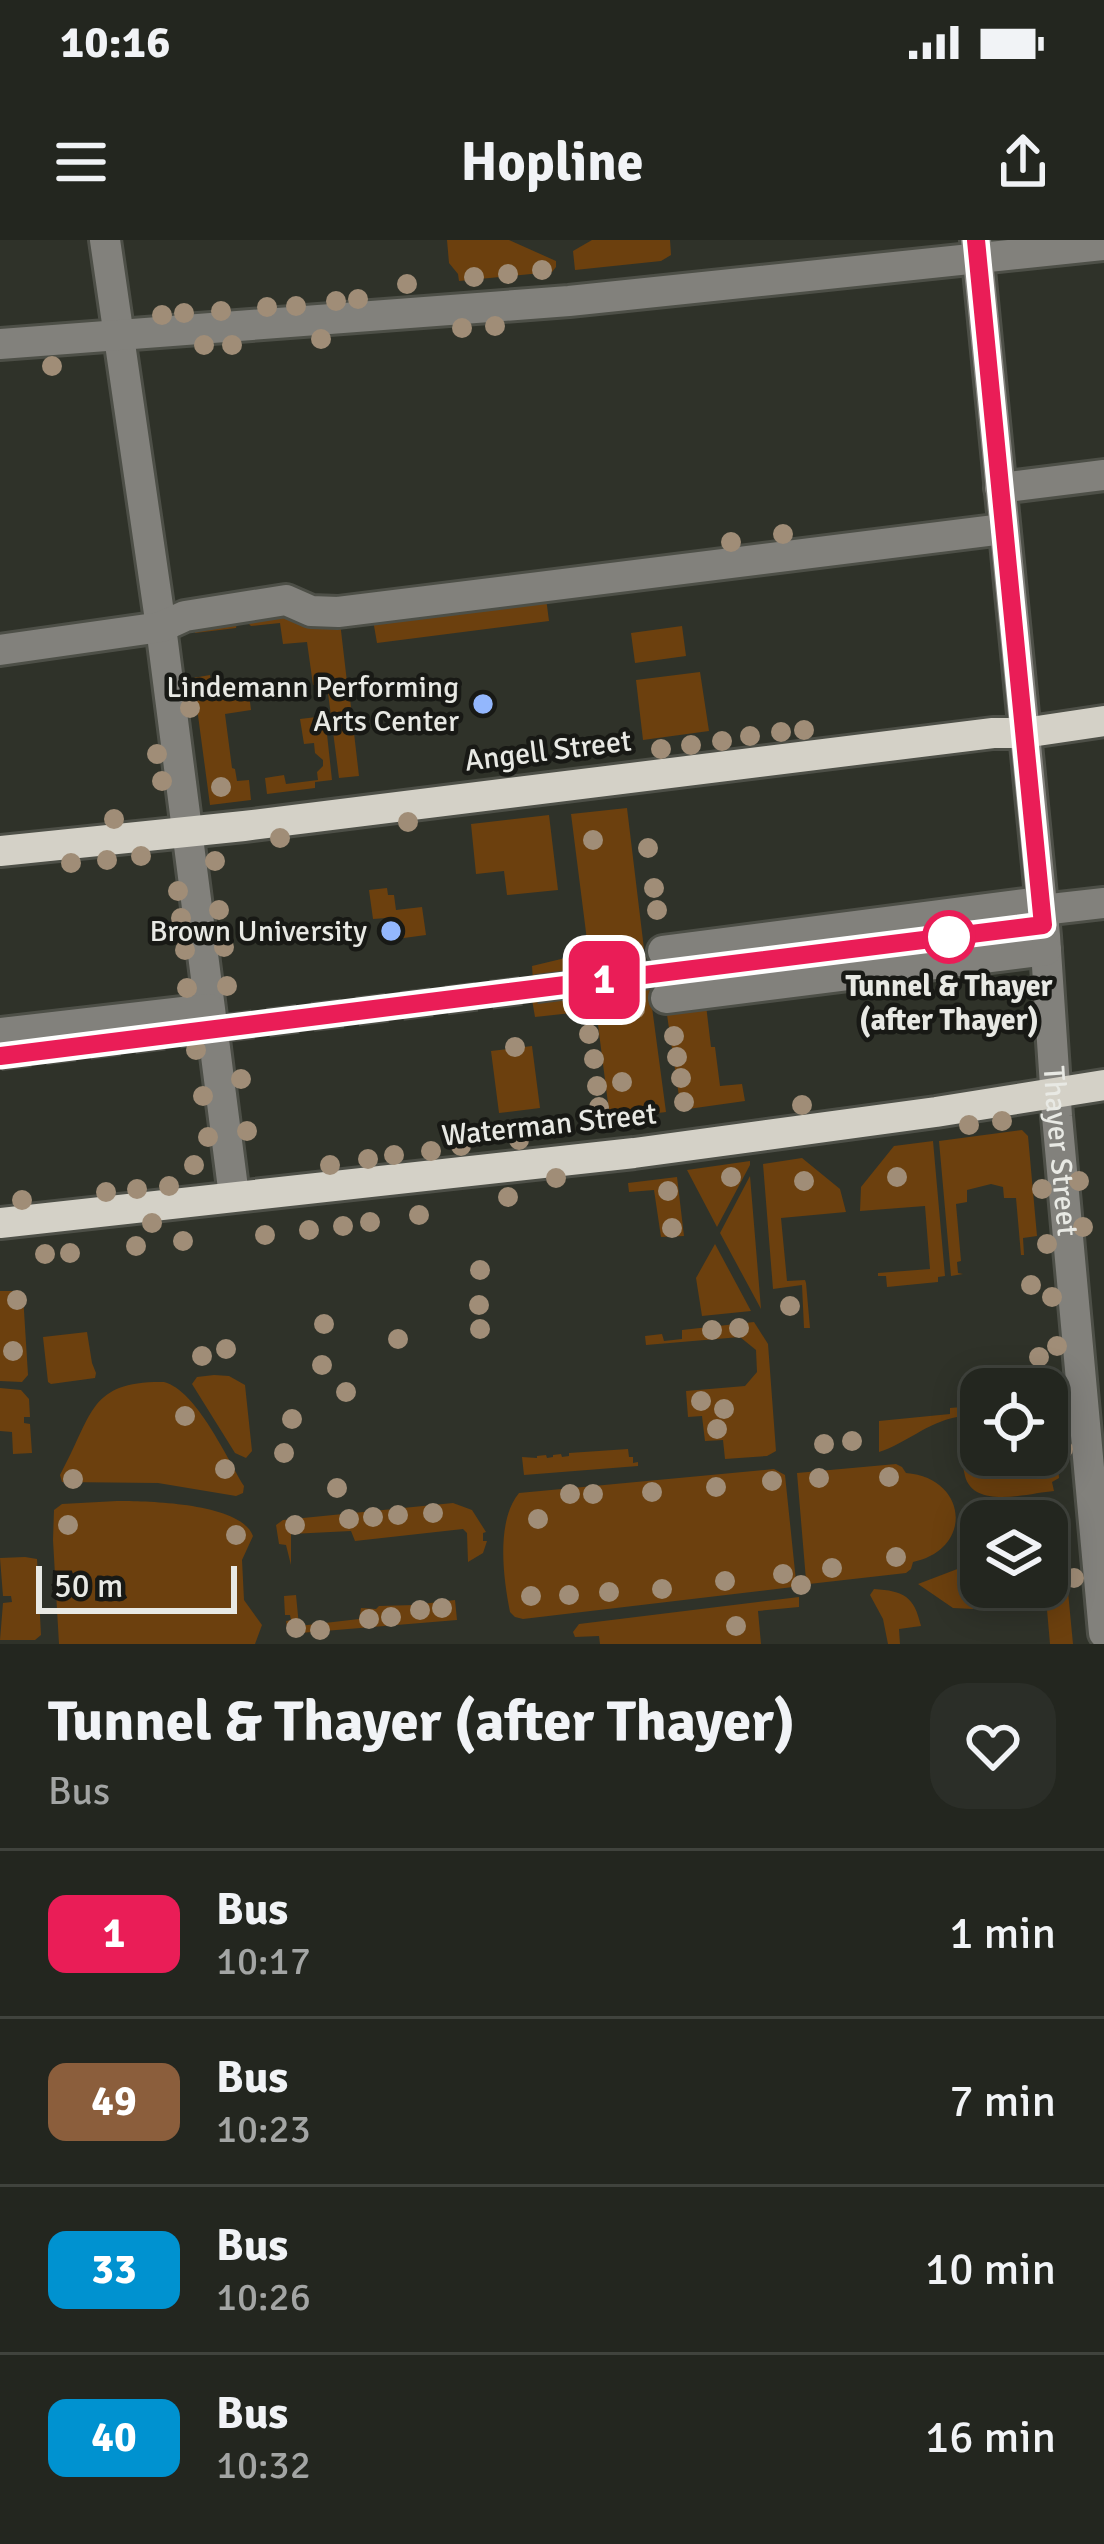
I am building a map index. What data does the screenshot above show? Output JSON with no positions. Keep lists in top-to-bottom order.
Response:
{
  "streets": {
    "main road": ["Angell Street", "Waterman Street"],
    "street": ["Thayer Street"]
  },
  "crossings": [
    ["Angell Street", "Thayer Street"],
    ["Waterman Street", "Thayer Street"]
  ],
  "places": ["Lindemann Performing Arts Center", "Brown University", "Tunnel & Thayer (after Thayer)"],
  "lines": ["bus line 1"],
  "scale_bar": "50 m",
  "page": {
    "status": "10:16",
    "header": "Hopline",
    "on_map": "1",
    "scale": "50 m",
    "heading": ["Tunnel & Thayer (after Thayer)", "Bus"],
    "list": [
      {
        "mark": "1",
        "name": "Bus",
        "note": "10:17",
        "value": "1 min"
      },
      {
        "mark": "49",
        "name": "Bus",
        "note": "10:23",
        "value": "7 min"
      },
      {
        "mark": "33",
        "name": "Bus",
        "note": "10:26",
        "value": "10 min"
      },
      {
        "mark": "40",
        "name": "Bus",
        "note": "10:32",
        "value": "16 min"
      }
    ]
  }
}
